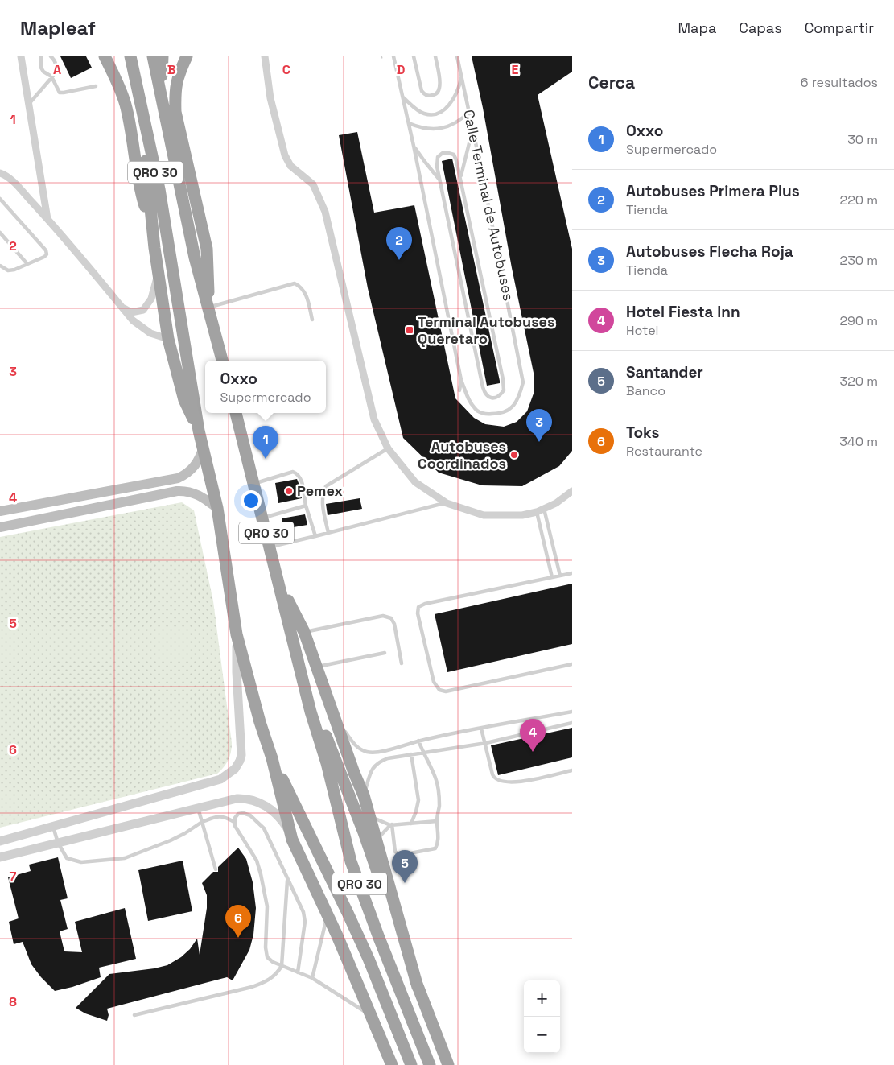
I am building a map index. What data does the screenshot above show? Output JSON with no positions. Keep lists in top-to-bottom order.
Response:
{
  "streets": {
    "highway": ["QRO 30"],
    "lane": ["Calle Terminal de Autobuses"]
  },
  "places": {
    "transit": ["Terminal Autobuses Queretaro"],
    "other": ["Autobuses Coordinados", "Pemex"]
  },
  "page": {
    "header": "Mapleaf",
    "nav": ["Mapa", "Capas", "Compartir"],
    "heading": ["Cerca", "6 resultados"],
    "list": [
      {
        "mark": "1",
        "name": "Oxxo",
        "note": "Supermercado",
        "value": "30 m"
      },
      {
        "mark": "2",
        "name": "Autobuses Primera Plus",
        "note": "Tienda",
        "value": "220 m"
      },
      {
        "mark": "3",
        "name": "Autobuses Flecha Roja",
        "note": "Tienda",
        "value": "230 m"
      },
      {
        "mark": "4",
        "name": "Hotel Fiesta Inn",
        "note": "Hotel",
        "value": "290 m"
      },
      {
        "mark": "5",
        "name": "Santander",
        "note": "Banco",
        "value": "320 m"
      },
      {
        "mark": "6",
        "name": "Toks",
        "note": "Restaurante",
        "value": "340 m"
      }
    ],
    "pins": [
      "2",
      "3",
      "1",
      "4",
      "5",
      "6"
    ],
    "popup": ["Oxxo", "Supermercado"],
    "map_buttons": ["+", "−"]
  },
  "grid": {
    "columns": [
      "A",
      "B",
      "C",
      "D",
      "E"
    ],
    "rows": [
      "1",
      "2",
      "3",
      "4",
      "5",
      "6",
      "7",
      "8"
    ]
  }
}
